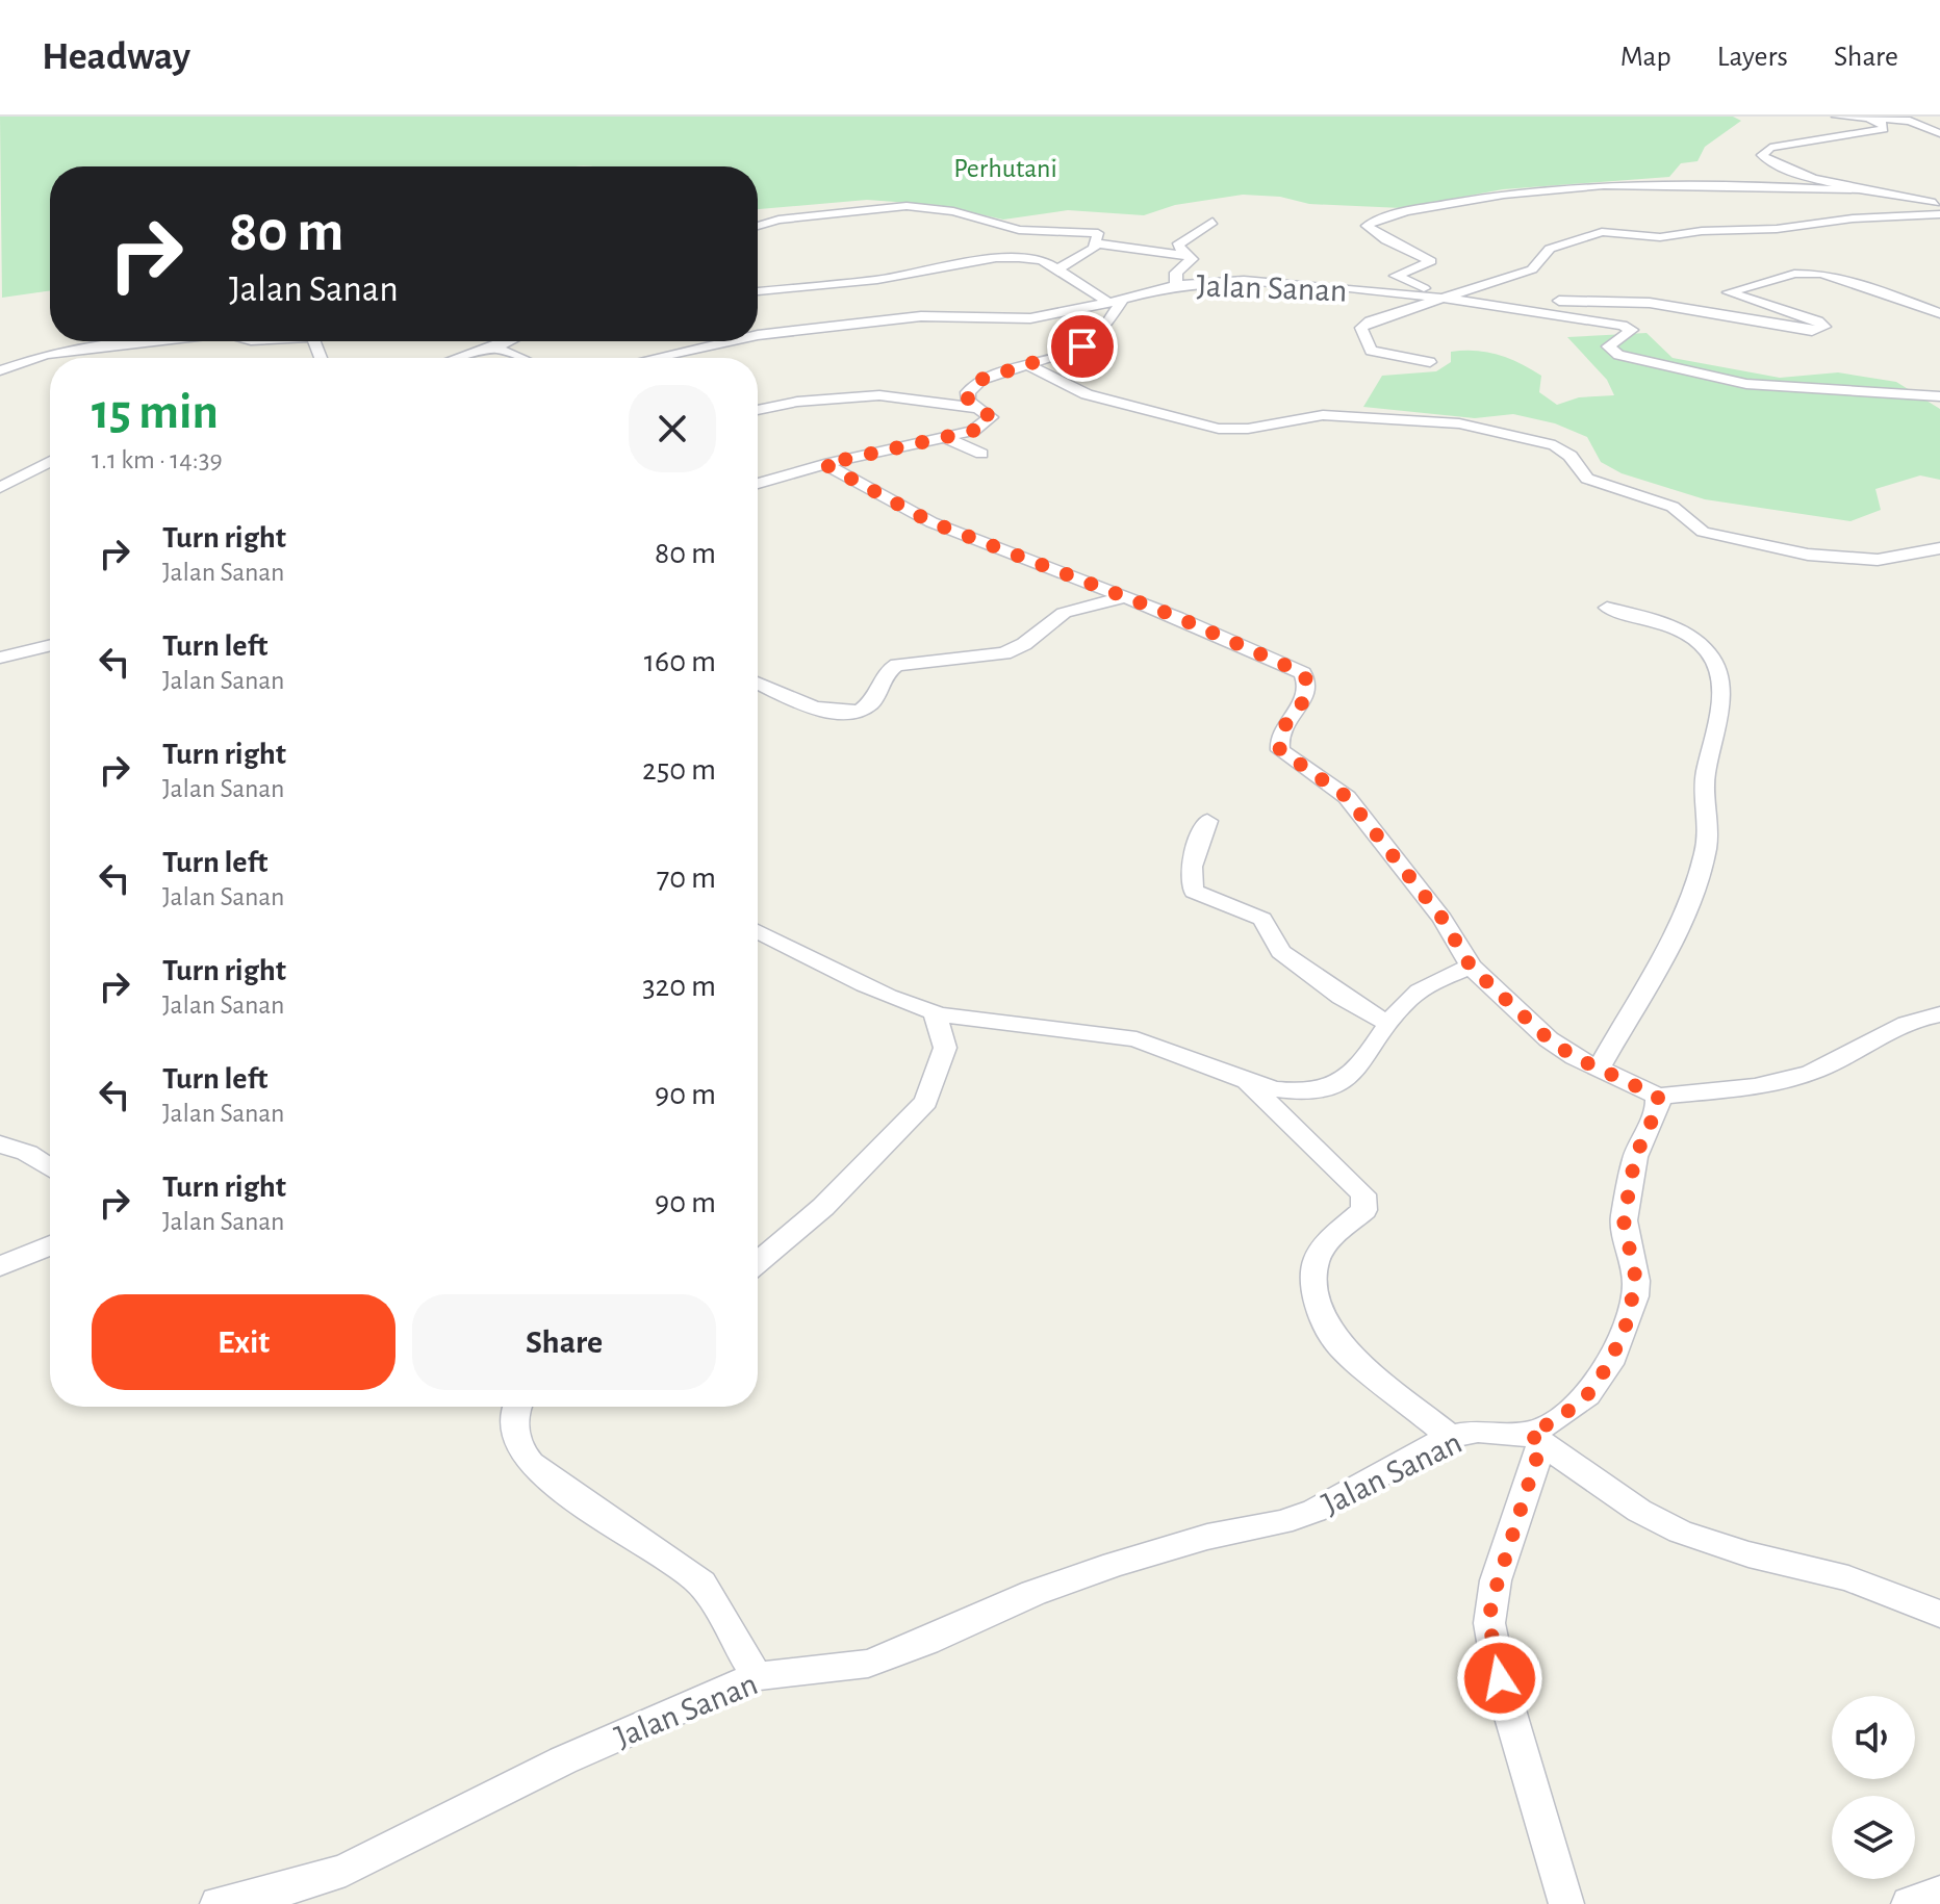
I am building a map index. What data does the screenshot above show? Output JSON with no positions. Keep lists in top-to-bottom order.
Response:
{
  "streets": {
    "street": ["Jalan Sanan"]
  },
  "parks": ["Perhutani"],
  "page": {
    "header": "Headway",
    "nav": ["Map", "Layers", "Share"],
    "turn": ["80 m", "Jalan Sanan"],
    "heading": ["15 min", "1.1 km · 14:39"],
    "list": [
      {
        "name": "Turn right",
        "note": "Jalan Sanan",
        "value": "80 m"
      },
      {
        "name": "Turn left",
        "note": "Jalan Sanan",
        "value": "160 m"
      },
      {
        "name": "Turn right",
        "note": "Jalan Sanan",
        "value": "250 m"
      },
      {
        "name": "Turn left",
        "note": "Jalan Sanan",
        "value": "70 m"
      },
      {
        "name": "Turn right",
        "note": "Jalan Sanan",
        "value": "320 m"
      },
      {
        "name": "Turn left",
        "note": "Jalan Sanan",
        "value": "90 m"
      },
      {
        "name": "Turn right",
        "note": "Jalan Sanan",
        "value": "90 m"
      }
    ],
    "buttons": ["Exit", "Share"]
  }
}
